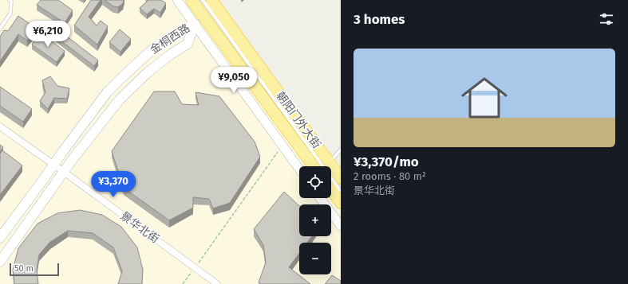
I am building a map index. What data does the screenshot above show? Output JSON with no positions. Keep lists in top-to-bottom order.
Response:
{
  "streets": {
    "highway": ["朝阳门外大街"],
    "main road": ["金桐西路"],
    "street": ["景华北街"]
  },
  "crossings": [
    ["金桐西路", "景华北街"]
  ],
  "scale_bar": "50 m",
  "page": {
    "heading": "3 homes",
    "price": ["¥6,210", "¥9,050", "¥3,370"],
    "list": [
      {
        "name": "¥3,370/mo",
        "note": "2 rooms · 80 m² · 景华北街"
      }
    ],
    "map_buttons": ["+", "−"],
    "scale": "50 m"
  }
}
